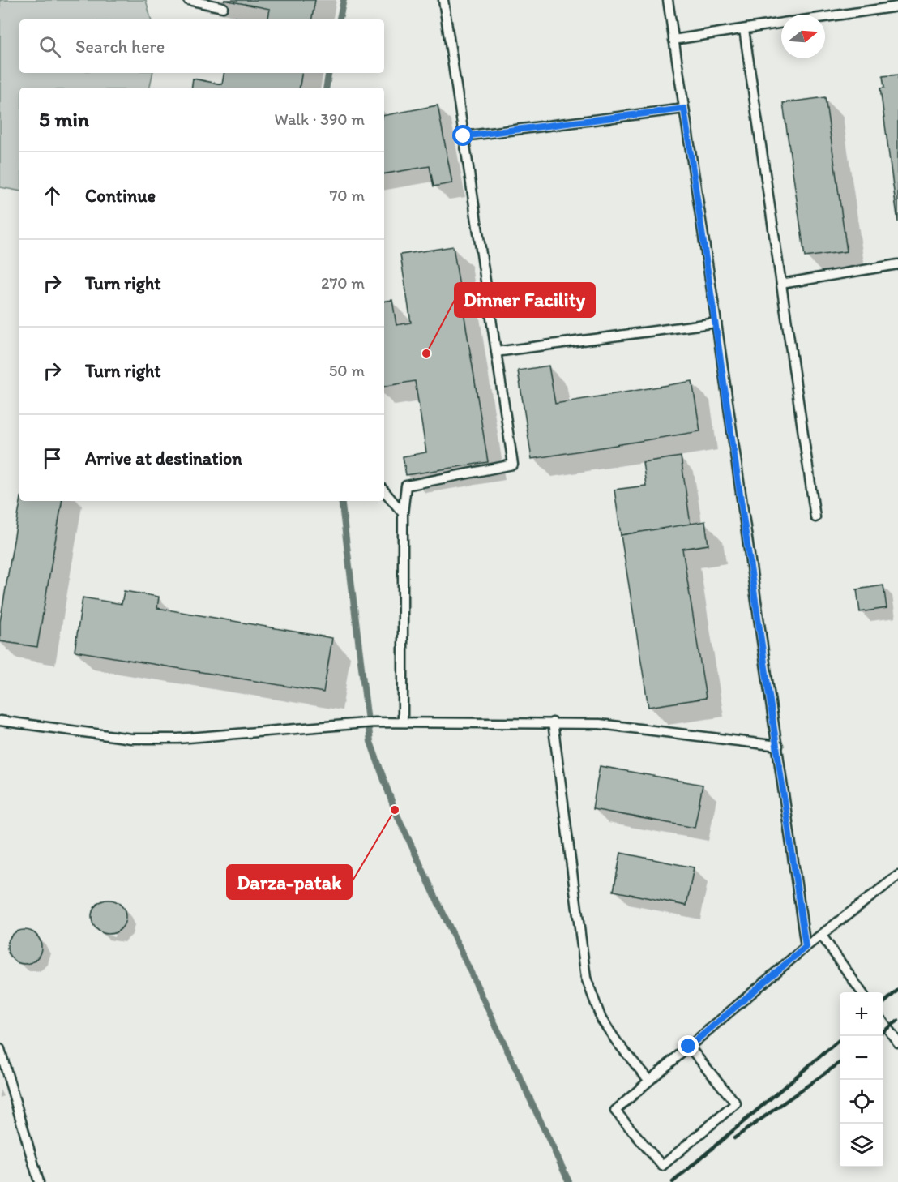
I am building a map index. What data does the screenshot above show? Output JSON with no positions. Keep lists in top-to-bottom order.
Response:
{
  "places": ["Dinner Facility", "Darza-patak"],
  "north": "right",
  "page": {
    "search": "Search here",
    "heading": ["5 min", "Walk · 390 m"],
    "list": [
      ["Continue", "70 m"],
      ["Turn right", "270 m"],
      ["Turn right", "50 m"],
      "Arrive at destination"
    ],
    "map_buttons": ["+", "−"]
  }
}
